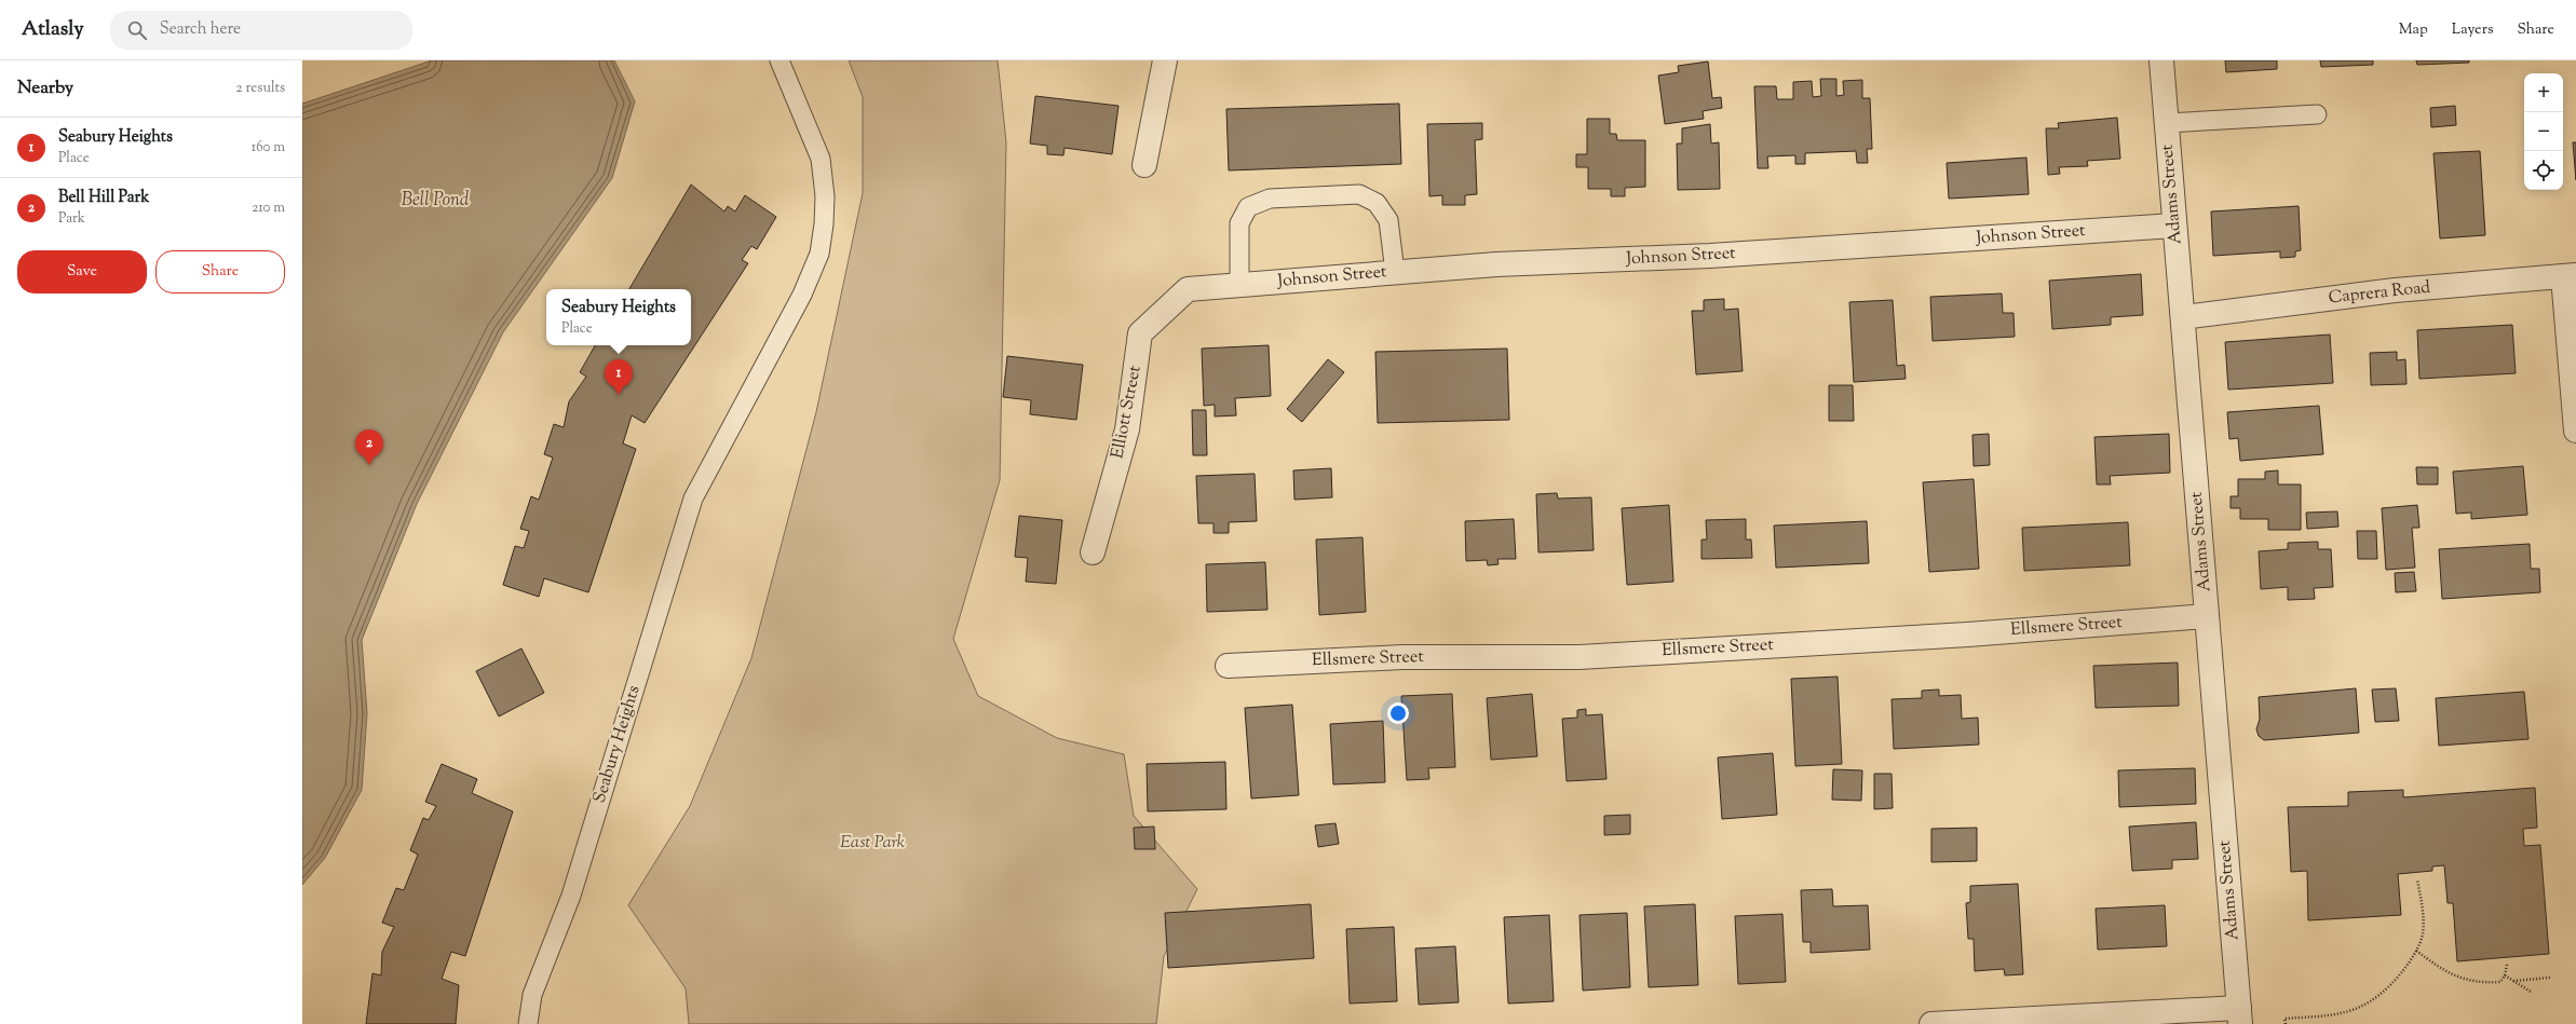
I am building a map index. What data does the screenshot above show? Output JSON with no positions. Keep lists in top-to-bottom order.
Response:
{
  "streets": {
    "street": [
      "Adams Street",
      "Johnson Street",
      "Caprera Road",
      "Elliott Street",
      "Ellsmere Street"
    ],
    "lane": ["Seabury Heights"]
  },
  "crossings": [
    ["Adams Street", "Johnson Street"],
    ["Adams Street", "Caprera Road"],
    ["Adams Street", "Ellsmere Street"],
    ["Johnson Street", "Elliott Street"]
  ],
  "water": ["Bell Pond"],
  "parks": ["East Park"],
  "page": {
    "header": "Atlasly",
    "search": "Search here",
    "nav": ["Map", "Layers", "Share"],
    "heading": ["Nearby", "2 results"],
    "map_buttons": ["+", "−"],
    "list": [
      {
        "mark": "1",
        "name": "Seabury Heights",
        "note": "Place",
        "value": "160 m"
      },
      {
        "mark": "2",
        "name": "Bell Hill Park",
        "note": "Park",
        "value": "210 m"
      }
    ],
    "buttons": ["Save", "Share"],
    "popup": ["Seabury Heights", "Place"],
    "pins": ["1", "2"]
  }
}
